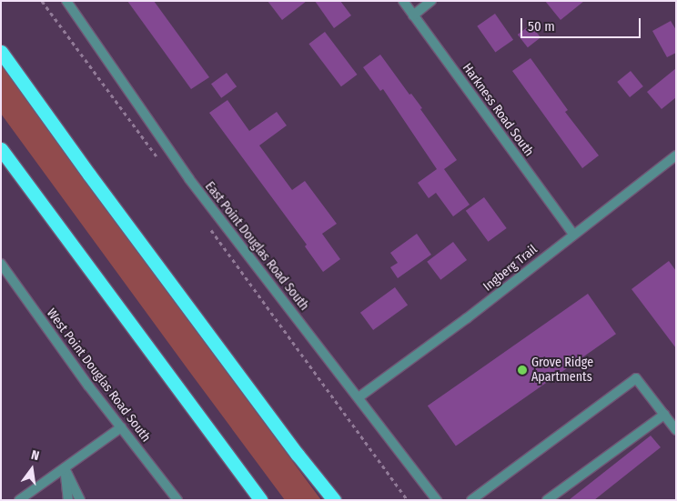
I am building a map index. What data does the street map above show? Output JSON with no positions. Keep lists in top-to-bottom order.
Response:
{
  "streets": {
    "street": [
      "Harkness Road South",
      "East Point Douglas Road South",
      "Ingberg Trail",
      "West Point Douglas Road South"
    ]
  },
  "crossings": [
    ["Harkness Road South", "Ingberg Trail"],
    ["East Point Douglas Road South", "Ingberg Trail"]
  ],
  "places": ["Grove Ridge Apartments"],
  "scale_bar": "50 m",
  "north": "top"
}
